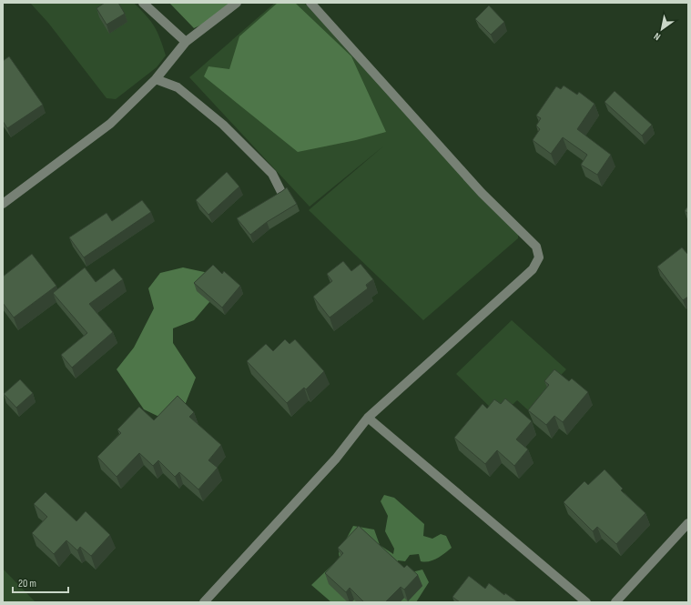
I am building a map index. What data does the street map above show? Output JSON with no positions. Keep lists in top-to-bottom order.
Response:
{
  "scale_bar": "20 m",
  "north": "bottom left"
}
